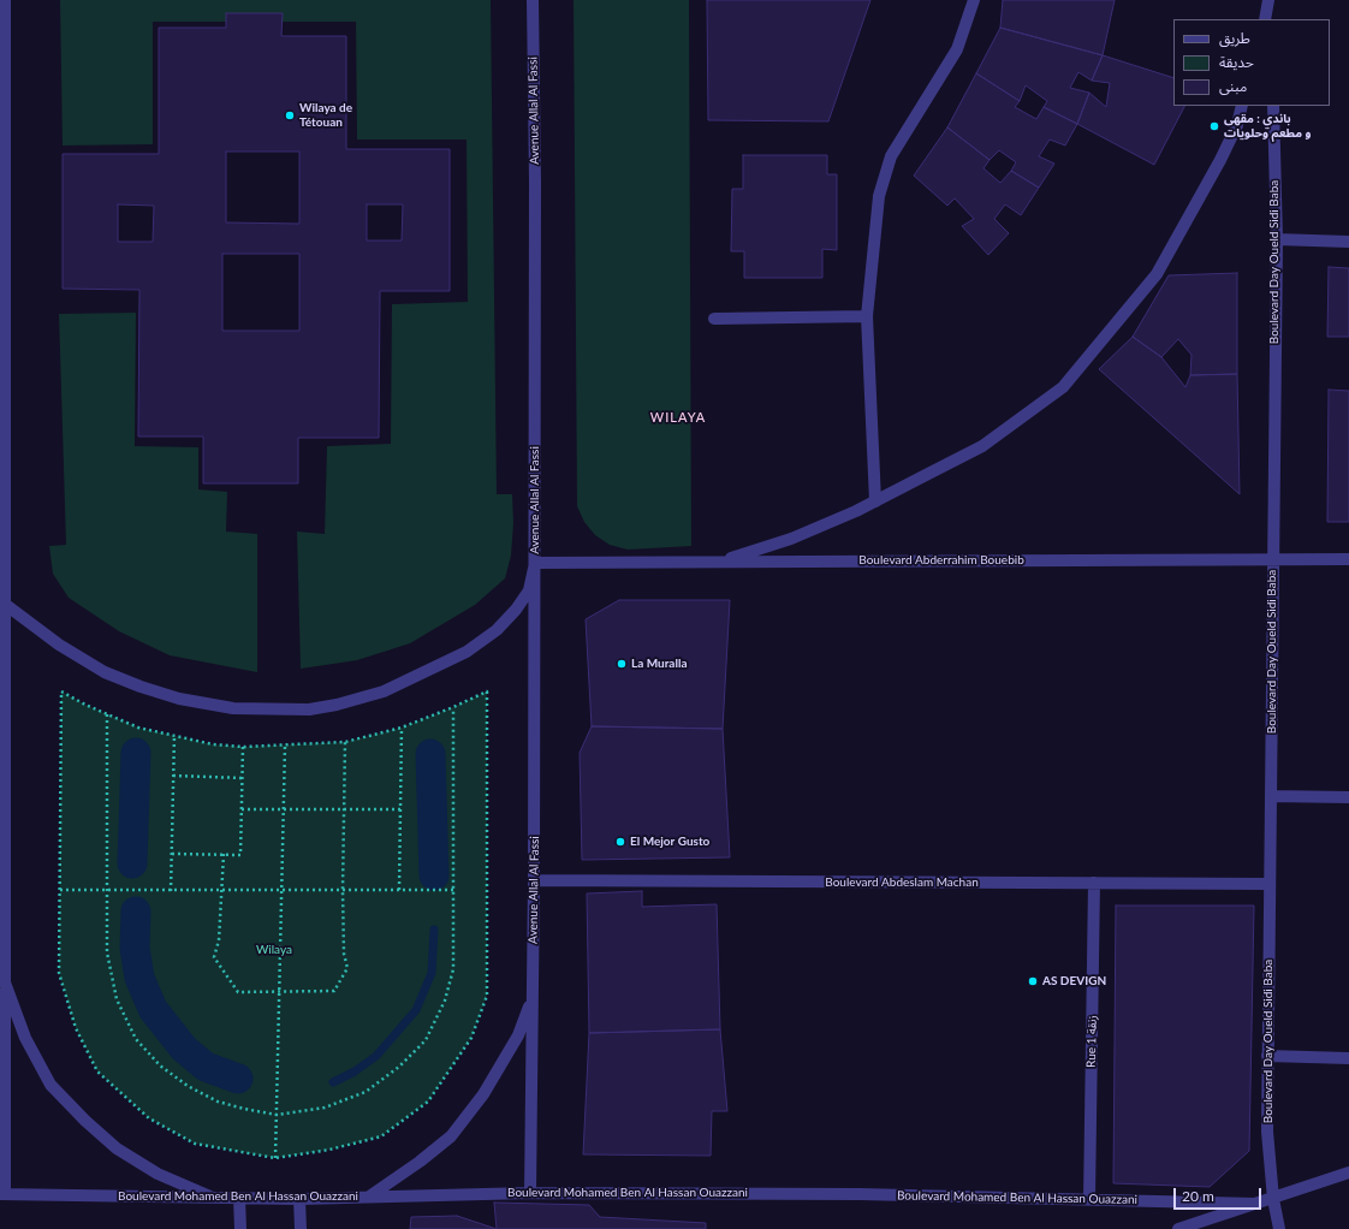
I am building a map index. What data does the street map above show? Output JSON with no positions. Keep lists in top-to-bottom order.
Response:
{
  "streets": {
    "street": [
      "Avenue Allal Al Fassi",
      "Boulevard Day Oueld Sidi Baba",
      "Boulevard Abderrahim Bouebib",
      "Boulevard Abdeslam Machan",
      "Rue 1 زنقة",
      "Boulevard Mohamed Ben Al Hassan Ouazzani"
    ]
  },
  "crossings": [
    ["Avenue Allal Al Fassi", "Boulevard Abderrahim Bouebib"],
    ["Avenue Allal Al Fassi", "Boulevard Abdeslam Machan"],
    ["Avenue Allal Al Fassi", "Boulevard Mohamed Ben Al Hassan Ouazzani"],
    ["Boulevard Day Oueld Sidi Baba", "Boulevard Abderrahim Bouebib"],
    ["Boulevard Day Oueld Sidi Baba", "Boulevard Abdeslam Machan"],
    ["Boulevard Abdeslam Machan", "Rue 1 زنقة"],
    ["Rue 1 زنقة", "Boulevard Mohamed Ben Al Hassan Ouazzani"]
  ],
  "districts": ["WILAYA"],
  "parks": ["Wilaya"],
  "places": [
    "Wilaya de Tétouan",
    "باندي : مقهى و مطعم وحلويات",
    "La Muralla",
    "El Mejor Gusto",
    "AS DEVIGN"
  ],
  "legend": ["طريق", "حديقة", "مبنى"],
  "scale_bar": "20 m"
}
